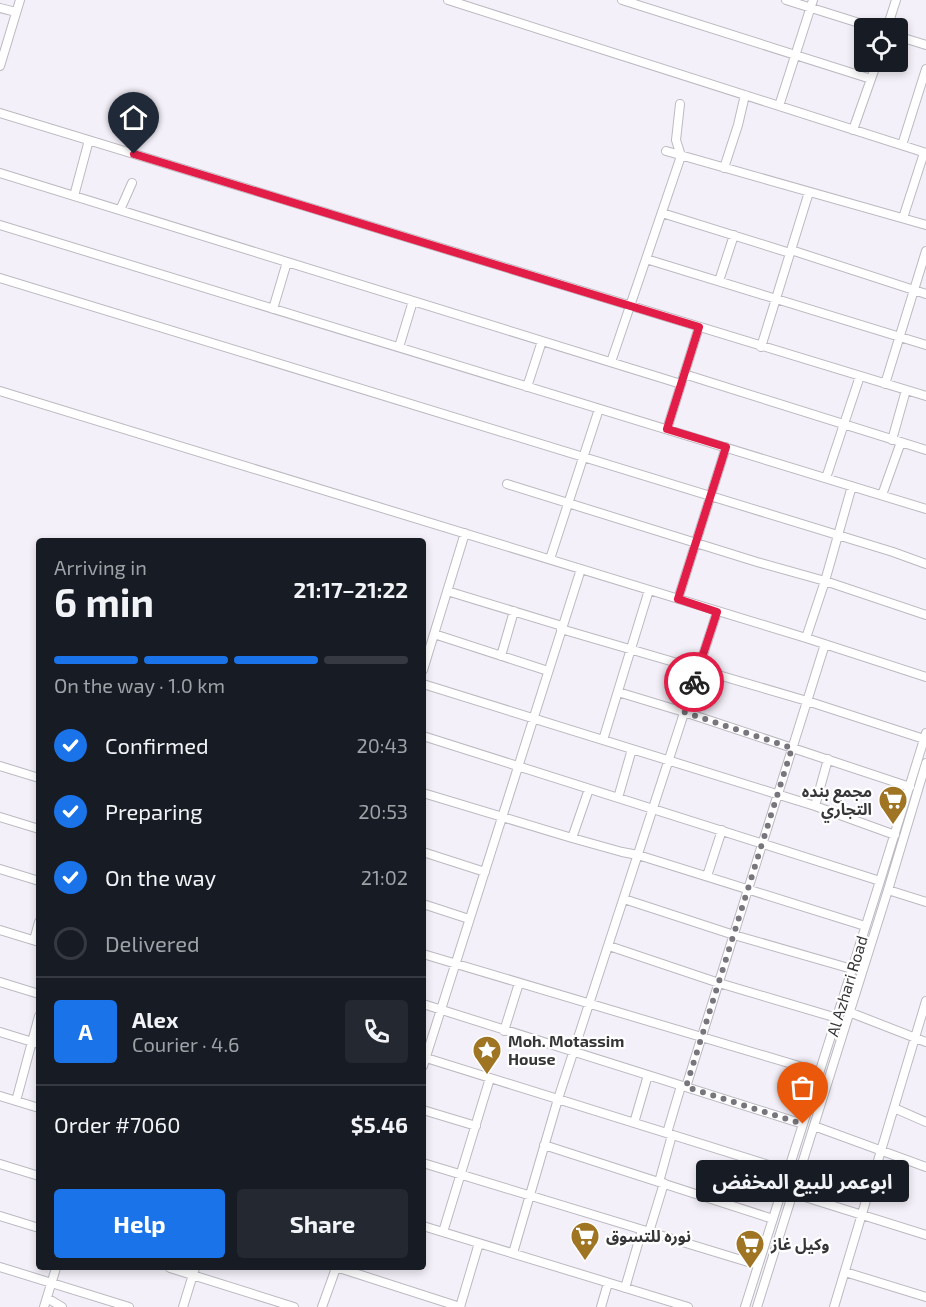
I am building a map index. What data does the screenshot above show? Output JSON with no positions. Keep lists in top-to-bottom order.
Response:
{
  "streets": {
    "street": ["Al Azhari Road"]
  },
  "places": {
    "supermarket": ["مجمع بنده التجاري", "نوره للتسوق", "وكيل غاز"],
    "place": ["Moh. Motassim House"],
    "other": ["ابوعمر للبيع المخفض"]
  },
  "page": {
    "heading": ["6 min", "Arriving in", "21:17–21:22"],
    "panel": [
      "Alex",
      "Courier · 4.6",
      "Order #7060",
      "$5.46"
    ],
    "bar": "On the way · 1.0 km",
    "list": [
      ["Confirmed", "20:43"],
      ["Preparing", "20:53"],
      ["On the way", "21:02"],
      "Delivered"
    ],
    "round": "A",
    "bubble": "ابوعمر للبيع المخفض",
    "buttons": ["Help", "Share"]
  }
}
